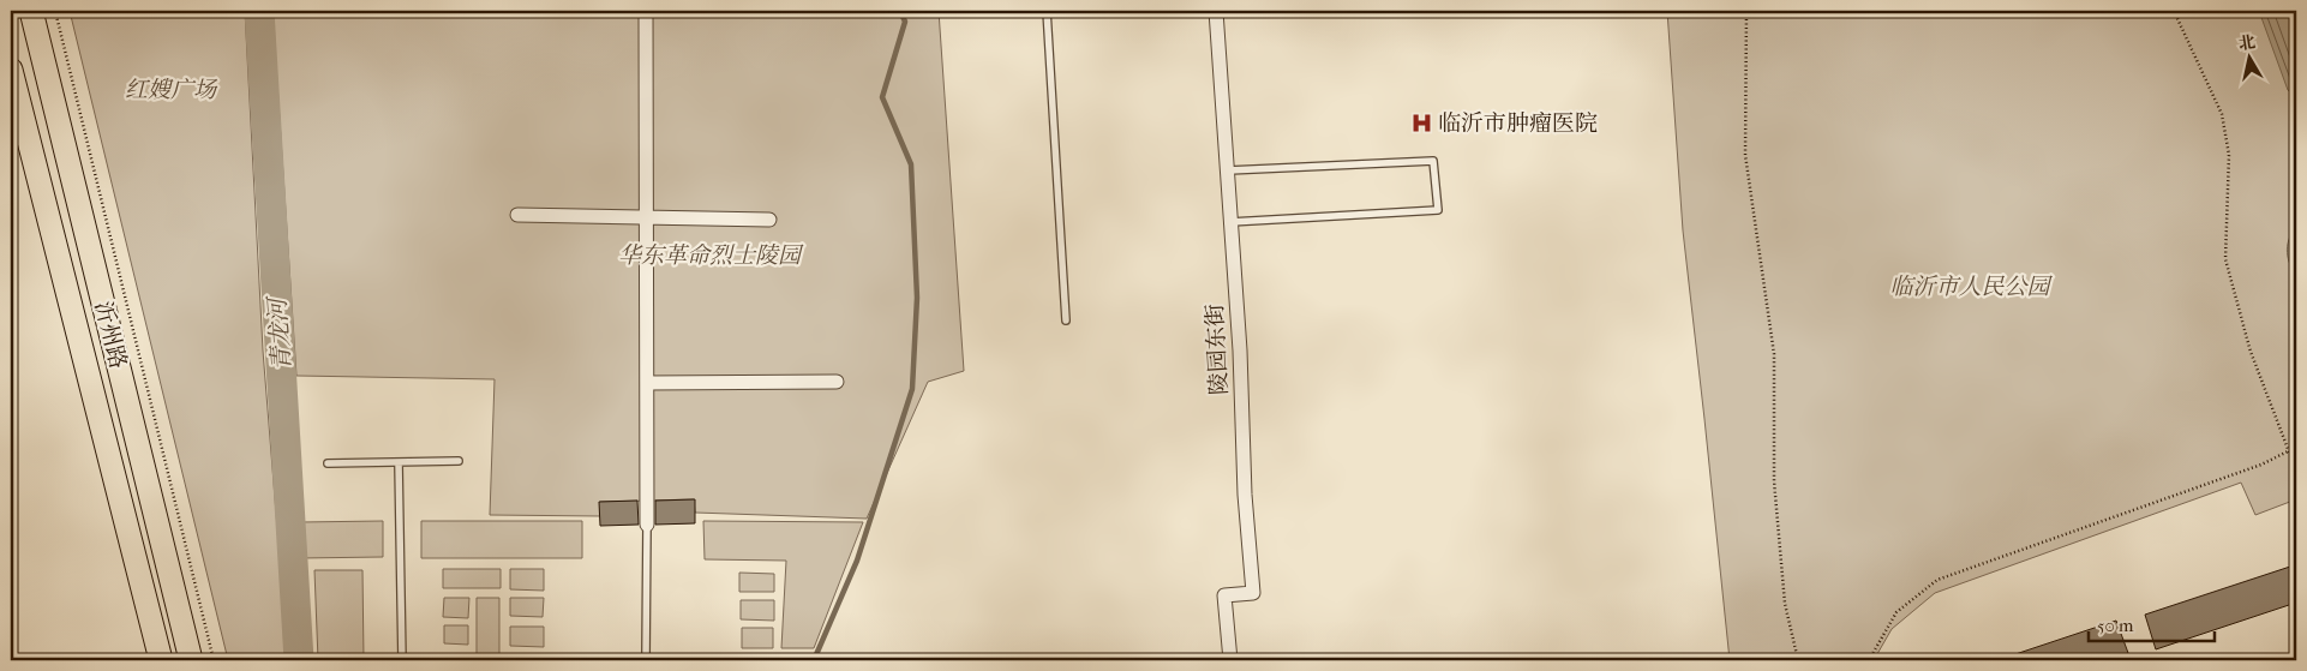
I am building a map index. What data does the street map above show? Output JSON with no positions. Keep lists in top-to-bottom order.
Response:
{
  "streets": {
    "main road": ["沂州路"],
    "street": ["陵园东街"]
  },
  "water": ["青龙河"],
  "parks": ["红嫂广场", "华东革命烈士陵园", "临沂市人民公园"],
  "places": {
    "hospital": ["临沂市肿瘤医院"]
  },
  "scale_bar": "50 m",
  "north": "top"
}
